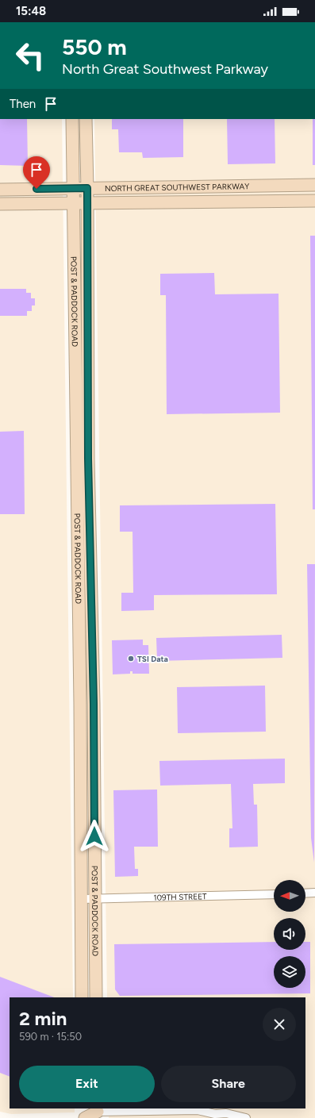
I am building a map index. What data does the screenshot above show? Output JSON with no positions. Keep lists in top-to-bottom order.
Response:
{
  "streets": {
    "street": ["NORTH GREAT SOUTHWEST PARKWAY", "POST & PADDOCK ROAD", "109TH STREET"]
  },
  "crossings": [
    ["NORTH GREAT SOUTHWEST PARKWAY", "POST & PADDOCK ROAD"],
    ["POST & PADDOCK ROAD", "109TH STREET"]
  ],
  "places": ["TSI Data"],
  "north": "left",
  "page": {
    "status": "15:48",
    "turn": ["550 m", "North Great Southwest Parkway"],
    "then": "Then",
    "heading": ["2 min", "590 m · 15:50"],
    "buttons": ["Exit", "Share"]
  }
}
